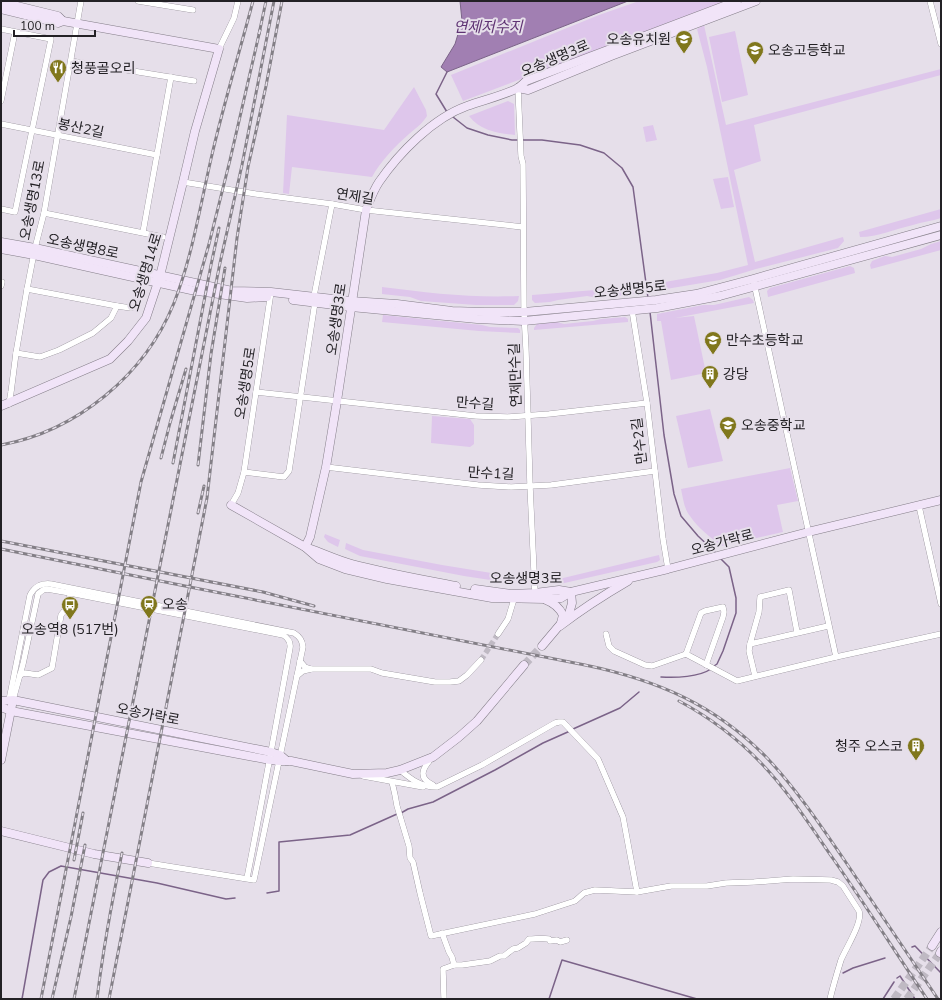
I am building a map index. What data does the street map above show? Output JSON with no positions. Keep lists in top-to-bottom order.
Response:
{
  "streets": {
    "street": [
      "오송생명3로",
      "봉산2길",
      "연제길",
      "오송생명13로",
      "오송생명8로",
      "오송생명14로",
      "오송생명5로",
      "연제만수길",
      "만수길",
      "만수2길",
      "만수1길",
      "오송가락로"
    ]
  },
  "crossings": [
    ["오송생명3로", "연제길"],
    ["오송생명3로", "오송생명5로"],
    ["오송생명3로", "연제만수길"],
    ["오송생명3로", "만수길"],
    ["오송생명3로", "만수1길"],
    ["오송생명3로", "오송가락로"],
    ["봉산2길", "오송생명13로"],
    ["연제길", "오송생명14로"],
    ["연제길", "연제만수길"],
    ["오송생명13로", "오송생명8로"],
    ["오송생명13로", "오송생명14로"],
    ["오송생명8로", "오송생명14로"],
    ["오송생명8로", "오송생명5로"],
    ["오송생명5로", "연제만수길"],
    ["오송생명5로", "만수길"],
    ["오송생명5로", "만수2길"],
    ["연제만수길", "만수길"],
    ["연제만수길", "만수1길"],
    ["만수길", "만수2길"],
    ["만수2길", "만수1길"],
    ["만수2길", "오송가락로"]
  ],
  "water": ["연제저수지"],
  "places": {
    "school or university": [
      "오송유치원",
      "오송고등학교",
      "만수초등학교",
      "오송중학교"
    ],
    "restaurant": ["청풍골오리"],
    "building": ["강당", "청주 오스코"],
    "station": ["오송"],
    "bus stop": ["오송역8 (517번)"]
  },
  "scale_bar": "100 m"
}
